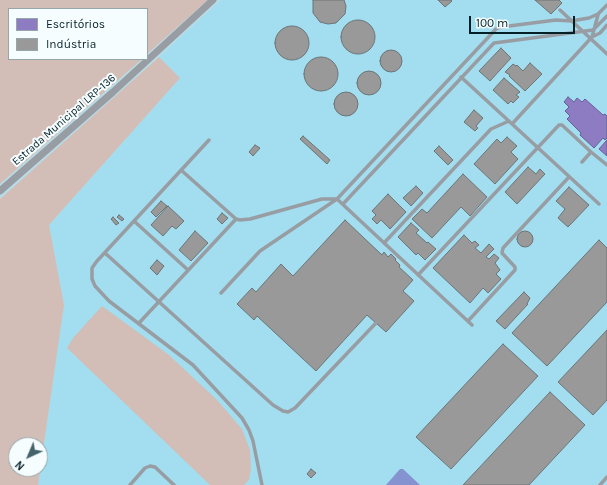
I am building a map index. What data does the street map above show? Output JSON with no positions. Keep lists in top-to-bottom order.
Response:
{
  "streets": {
    "street": ["Estrada Municipal LRP-136"]
  },
  "legend": ["Escritórios", "Indústria"],
  "scale_bar": "100 m",
  "north": "bottom left"
}
